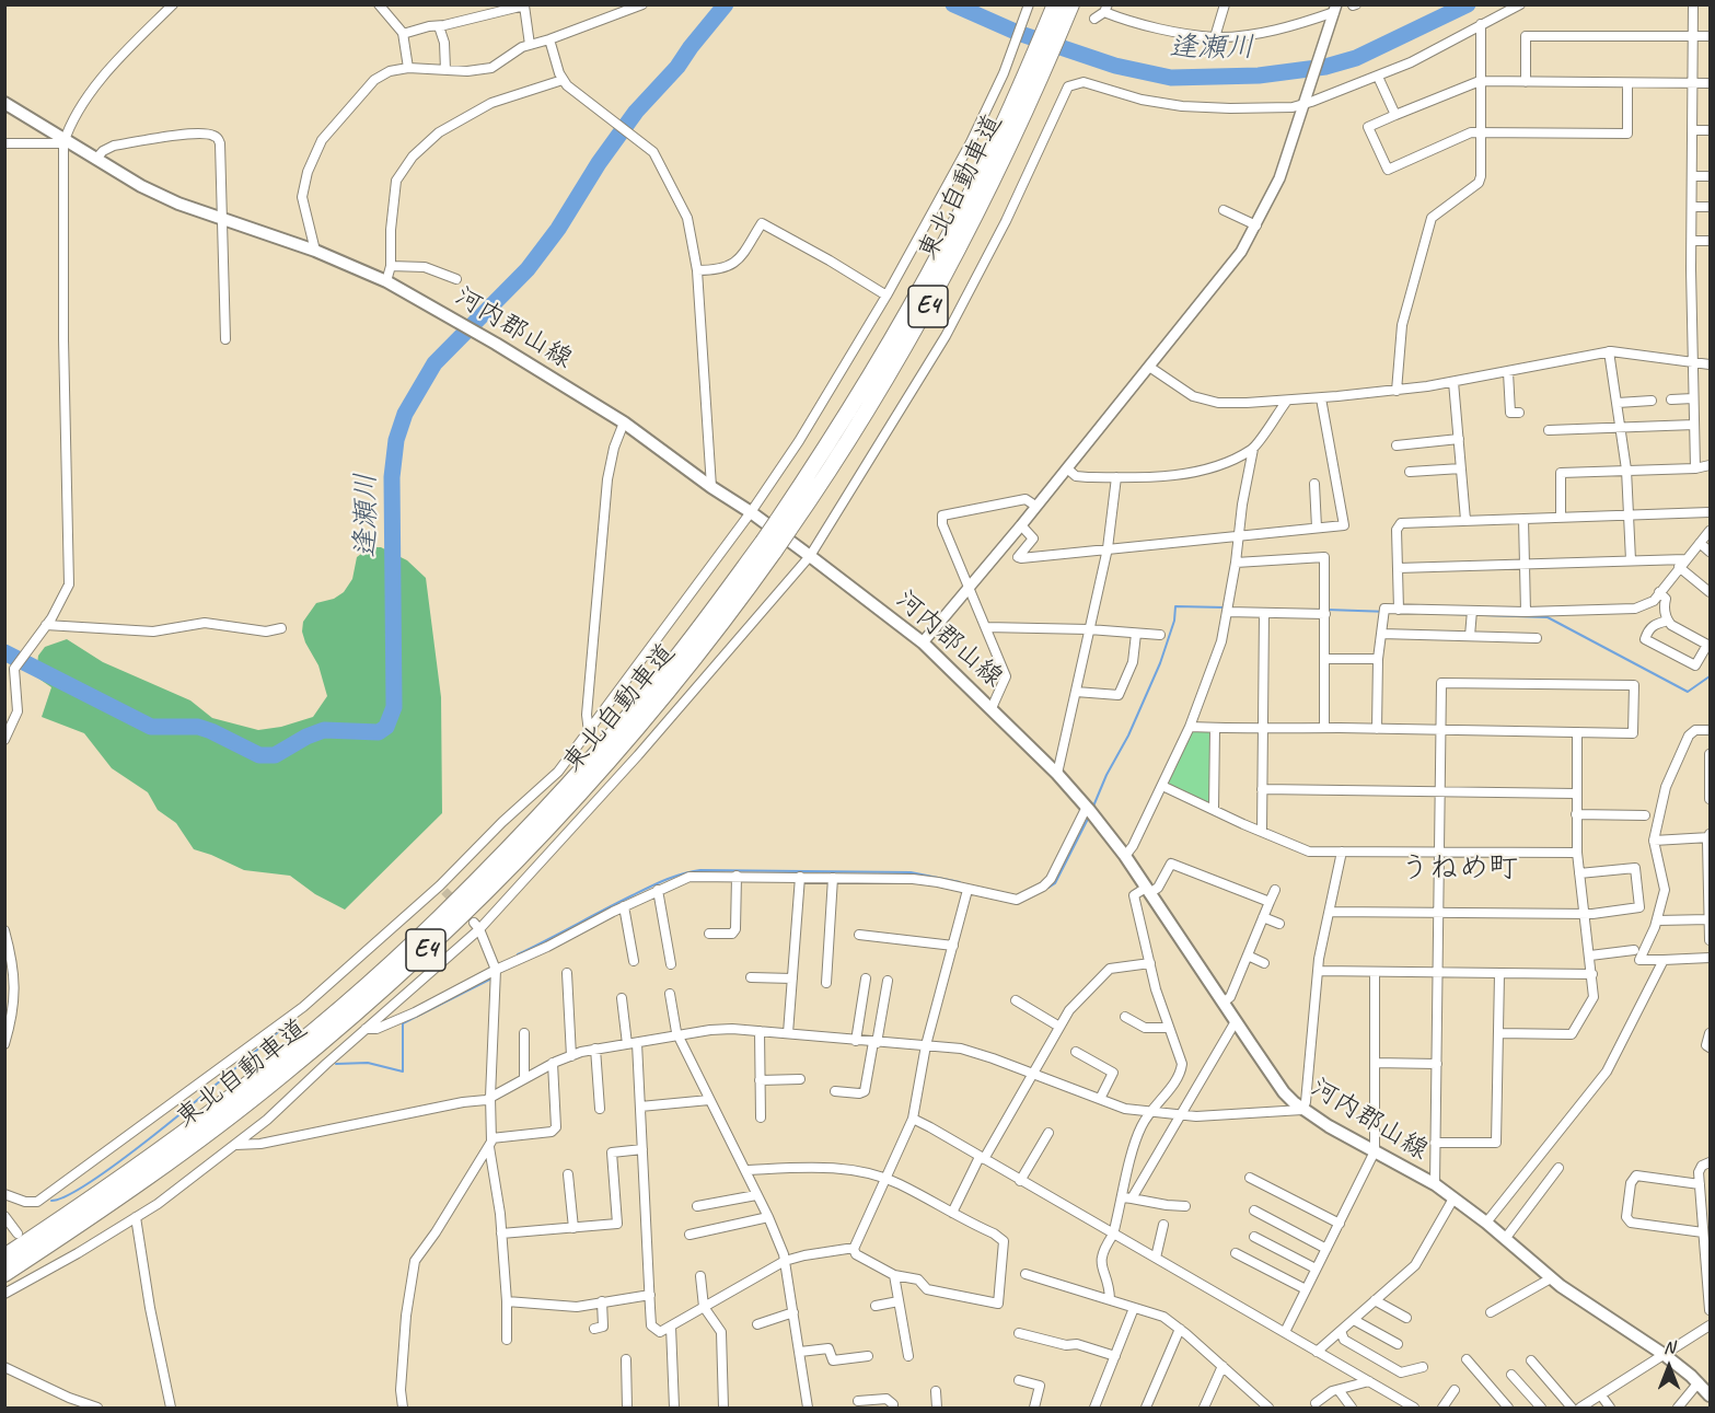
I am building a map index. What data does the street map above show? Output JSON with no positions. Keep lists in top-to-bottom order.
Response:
{
  "streets": {
    "highway": ["東北自動車道", "E4"],
    "main road": ["河内郡山線"]
  },
  "districts": ["うねめ町"],
  "water": ["逢瀬川"],
  "north": "top"
}
